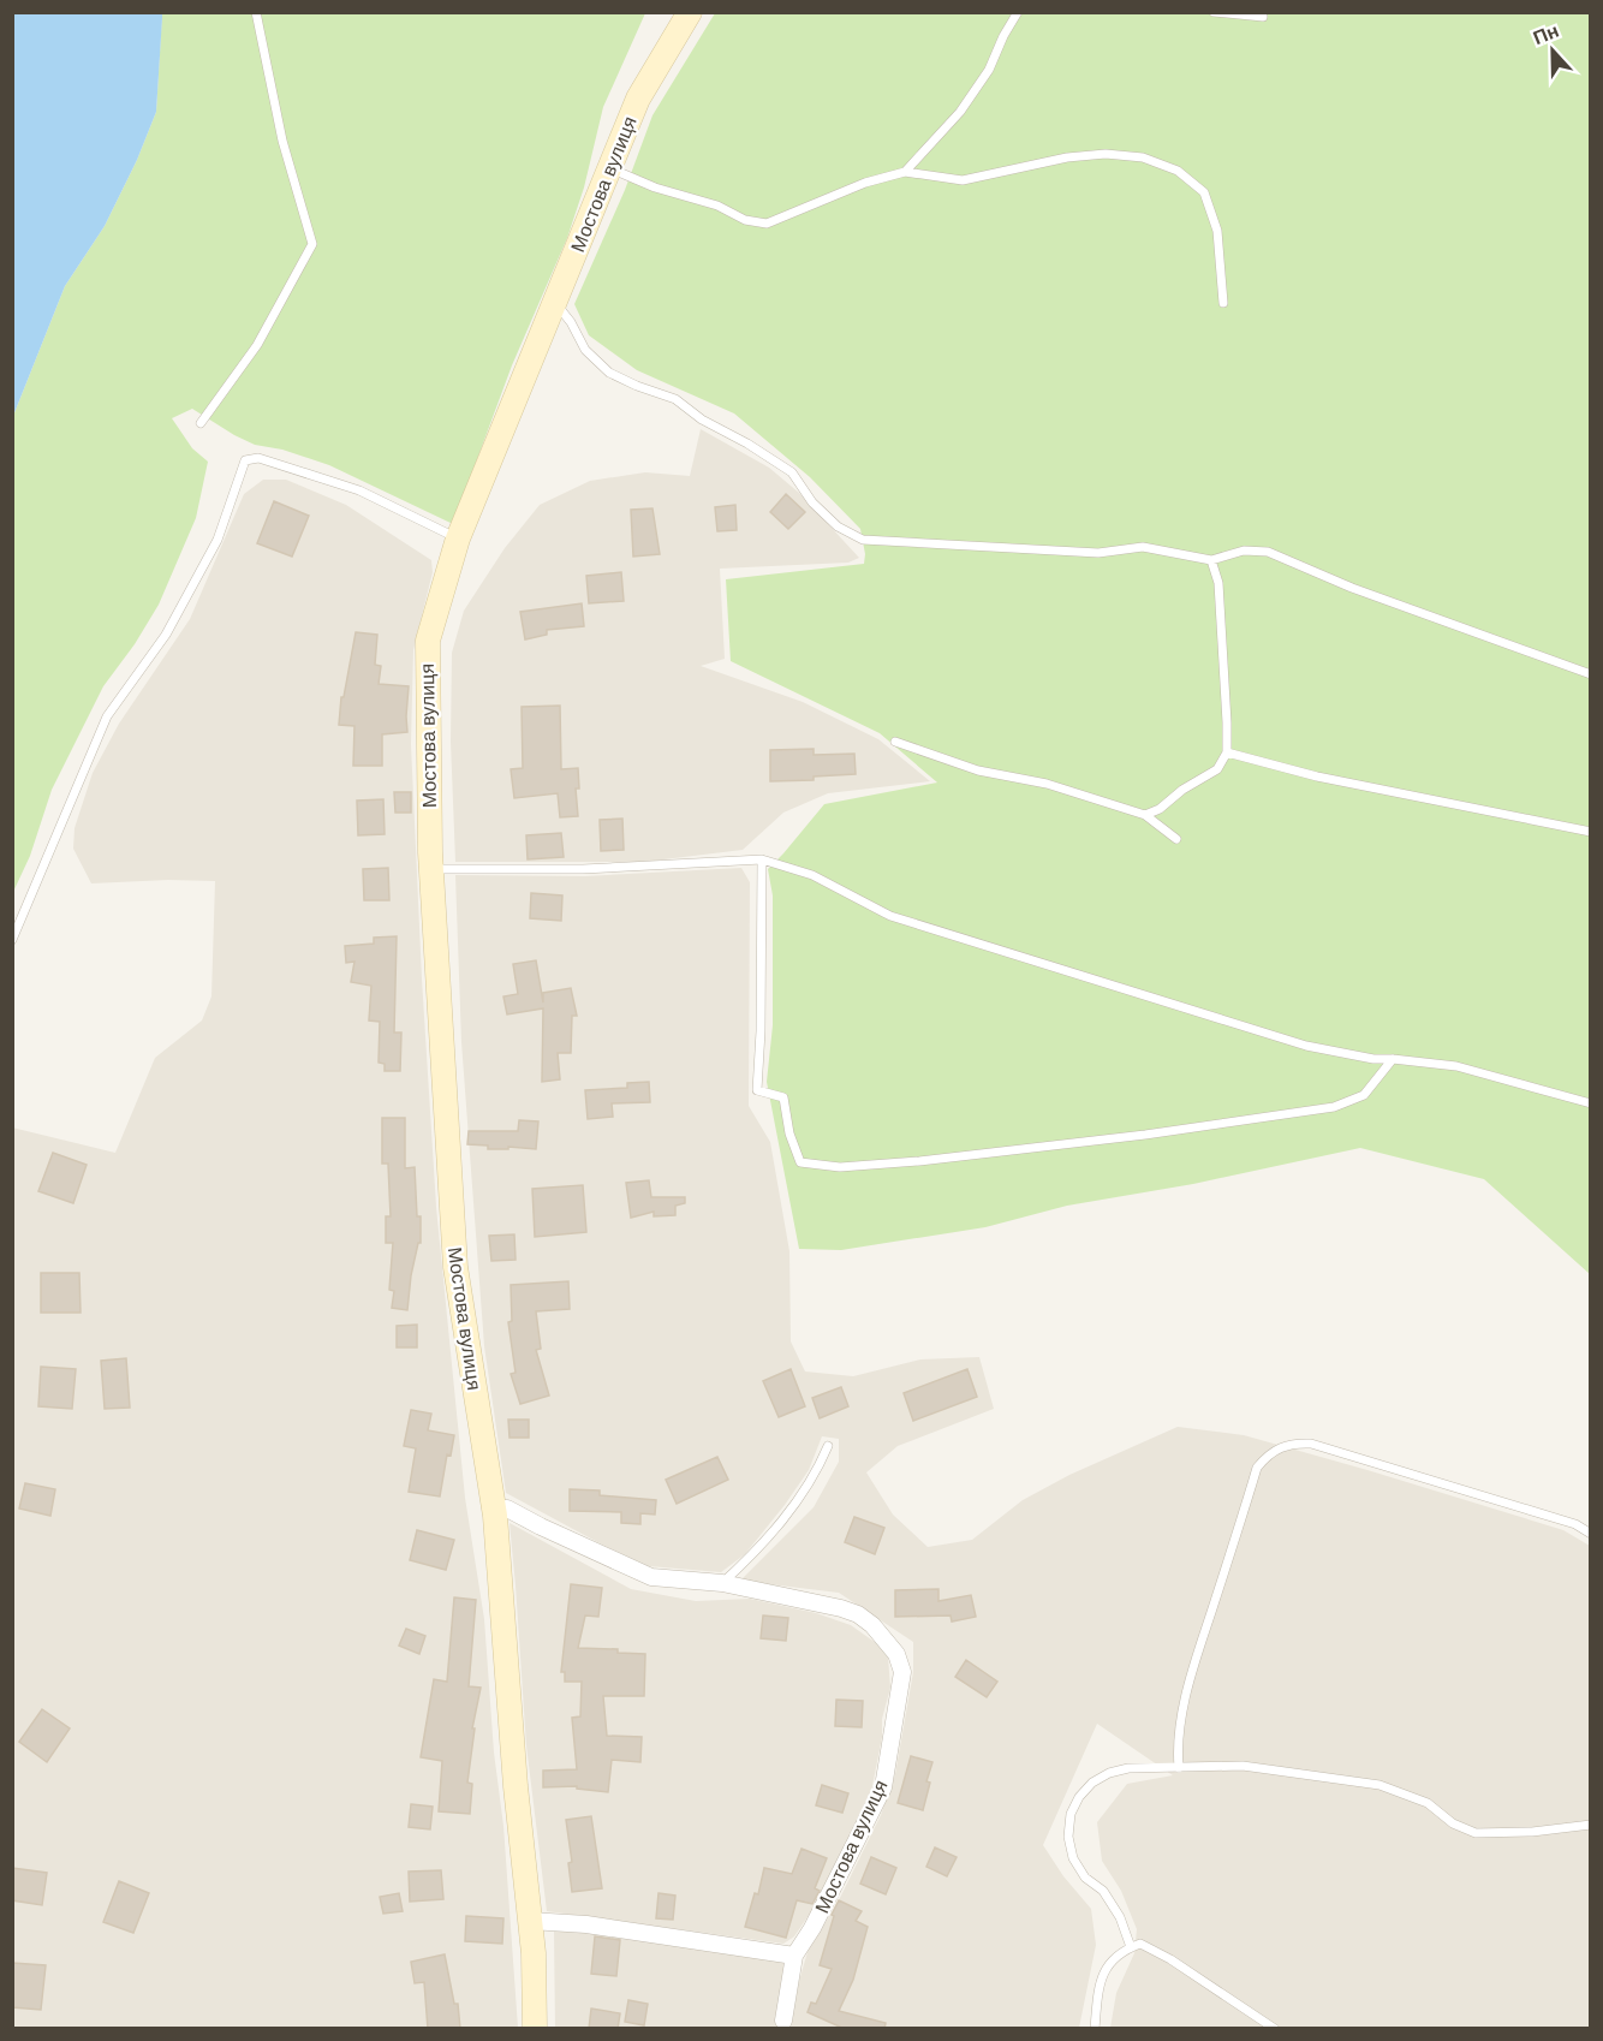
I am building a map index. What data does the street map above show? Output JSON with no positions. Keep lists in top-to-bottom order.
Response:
{
  "streets": {
    "street": ["Мостова вулиця"]
  },
  "north": "top"
}
